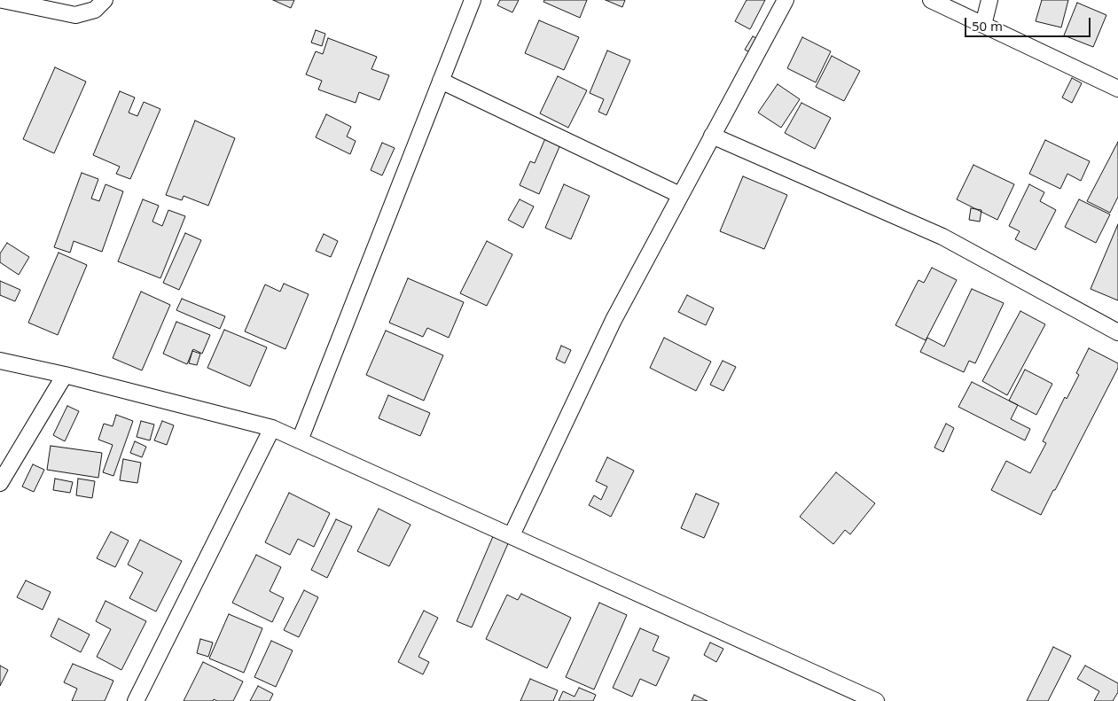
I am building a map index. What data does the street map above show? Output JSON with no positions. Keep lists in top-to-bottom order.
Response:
{
  "scale_bar": "50 m"
}
